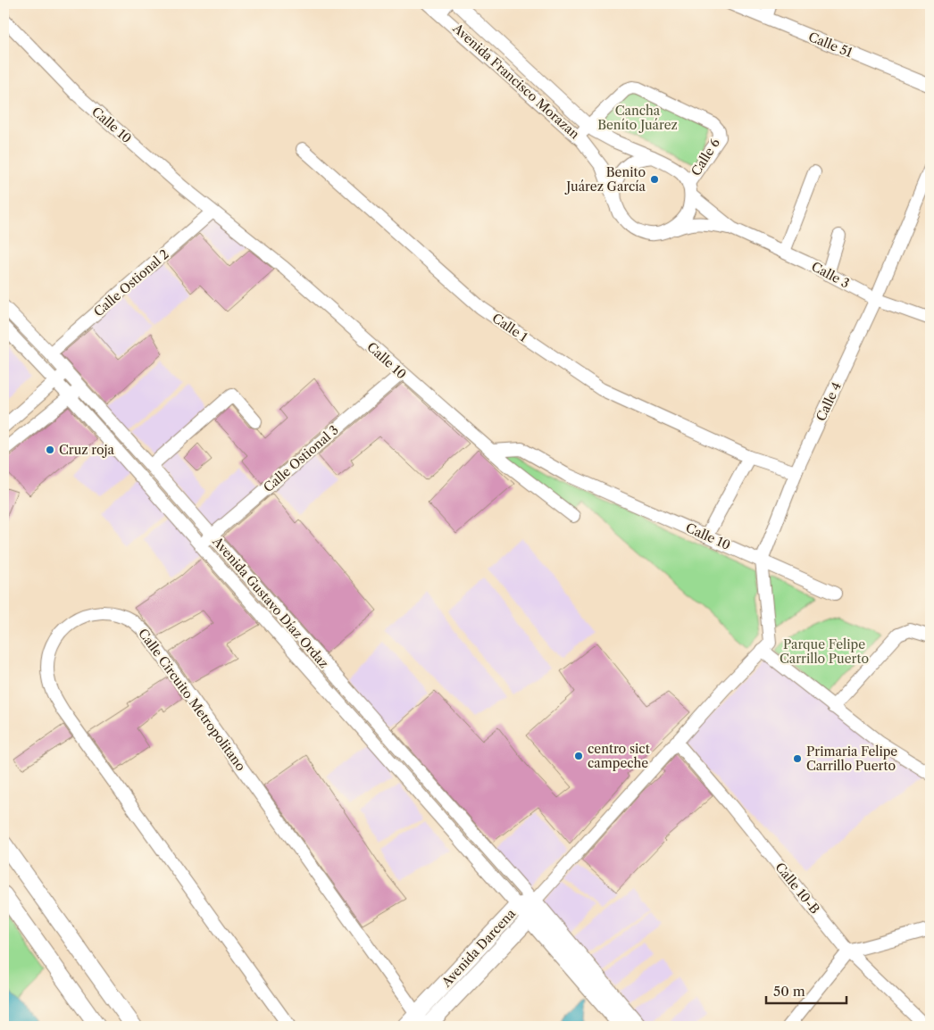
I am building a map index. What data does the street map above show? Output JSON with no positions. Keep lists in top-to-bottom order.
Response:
{
  "streets": {
    "main road": ["Avenida Darcena"],
    "street": [
      "Calle 51",
      "Avenida Francisco Morazan",
      "Calle 10",
      "Calle 6",
      "Calle 3",
      "Calle Ostional 2",
      "Calle 1",
      "Calle 4",
      "Calle Ostional 3",
      "Avenida Gustavo Díaz Ordaz",
      "Calle Circuito Metropolitano",
      "Calle 10-B"
    ]
  },
  "crossings": [
    ["Avenida Francisco Morazan", "Calle 6"],
    ["Avenida Francisco Morazan", "Calle 3"],
    ["Calle 10", "Calle Ostional 2"],
    ["Calle 10", "Calle 4"],
    ["Calle 10", "Calle Ostional 3"],
    ["Calle 6", "Calle 3"],
    ["Calle 3", "Calle 4"],
    ["Calle Ostional 2", "Avenida Gustavo Díaz Ordaz"],
    ["Calle 1", "Calle 4"],
    ["Calle Ostional 3", "Avenida Gustavo Díaz Ordaz"],
    ["Avenida Gustavo Díaz Ordaz", "Avenida Darcena"],
    ["Calle Circuito Metropolitano", "Avenida Darcena"]
  ],
  "parks": ["Cancha Beníto Juárez", "Parque Felipe Carrillo Puerto"],
  "places": [
    "Benito Juárez García",
    "Cruz roja",
    "centro sict campeche",
    "Primaria Felipe Carrillo Puerto"
  ],
  "scale_bar": "50 m"
}
